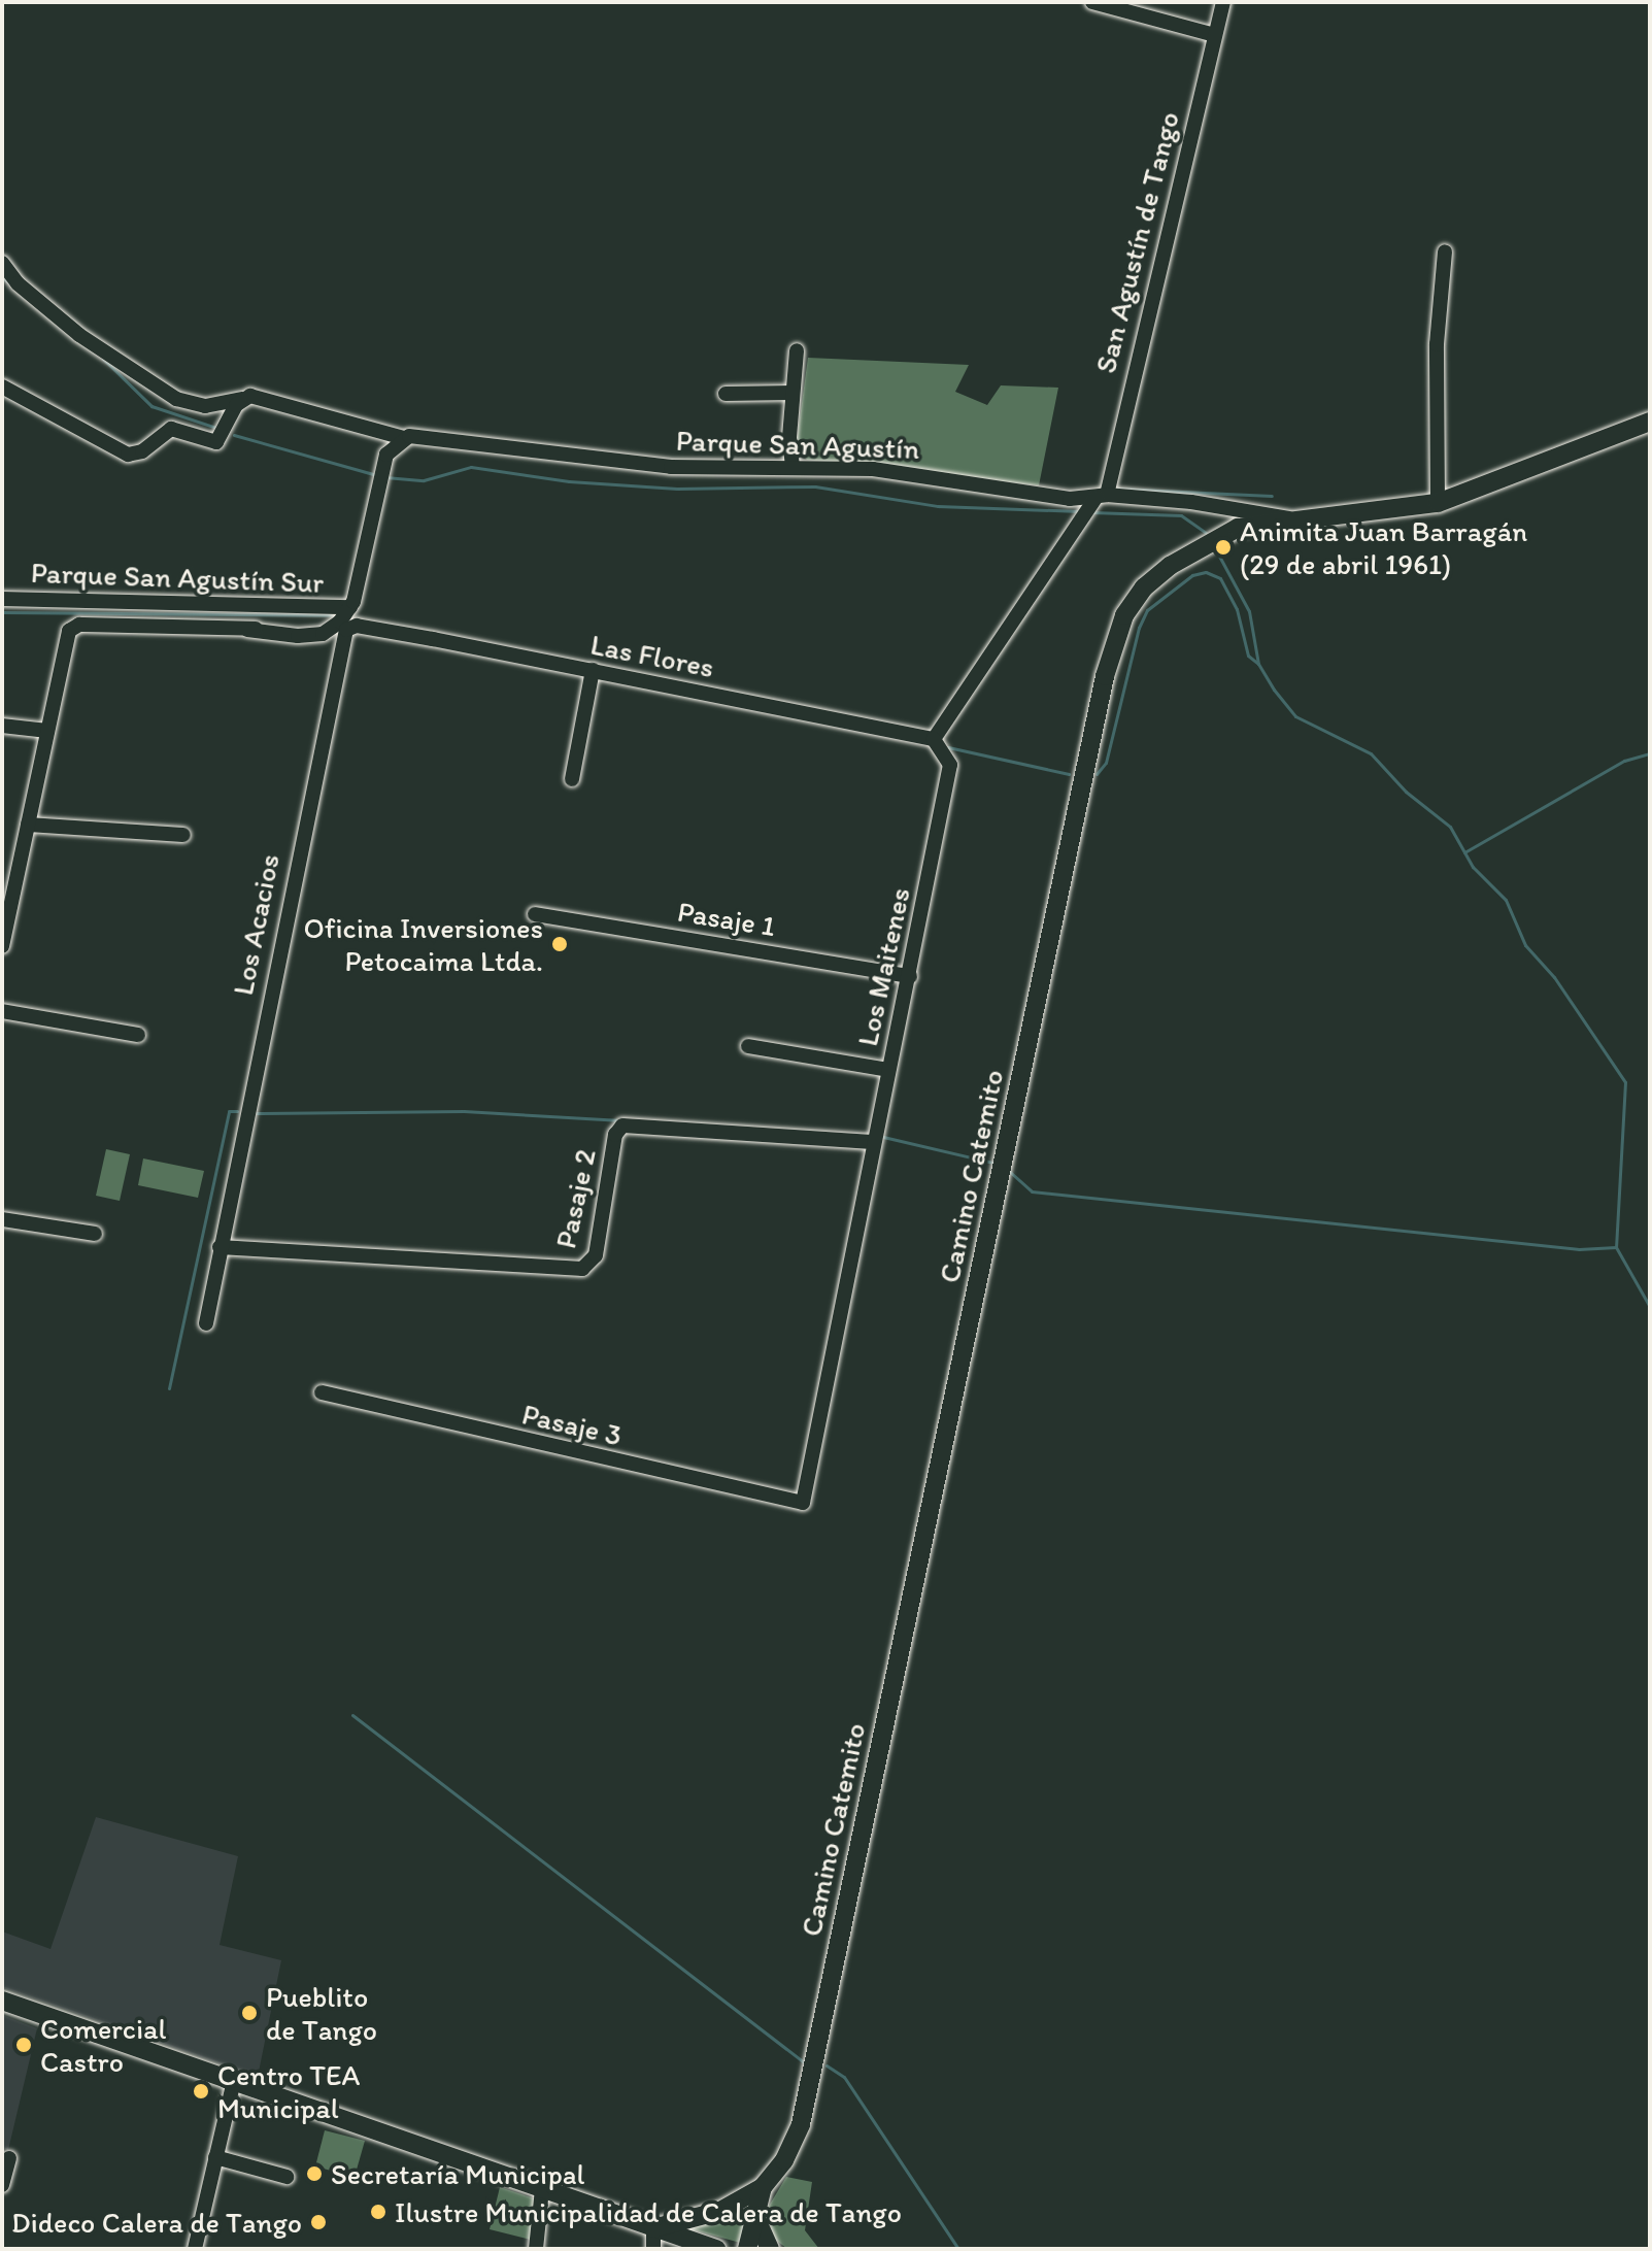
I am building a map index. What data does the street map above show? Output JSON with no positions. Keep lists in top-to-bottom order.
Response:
{
  "streets": {
    "main road": ["Camino Catemito"],
    "street": [
      "San Agustín de Tango",
      "Parque San Agustín",
      "Parque San Agustín Sur",
      "Las Flores",
      "Pasaje 1",
      "Los Acacios",
      "Los Maitenes",
      "Pasaje 2",
      "Pasaje 3"
    ]
  },
  "crossings": [
    ["San Agustín de Tango", "Parque San Agustín"],
    ["Parque San Agustín", "Camino Catemito"],
    ["Las Flores", "Los Acacios"],
    ["Las Flores", "Los Maitenes"],
    ["Pasaje 1", "Los Maitenes"],
    ["Los Acacios", "Pasaje 2"],
    ["Los Maitenes", "Pasaje 2"],
    ["Los Maitenes", "Pasaje 3"]
  ],
  "places": [
    "Animita Juan Barragán (29 de abril 1961)",
    "Oficina Inversiones Petocaima Ltda.",
    "Pueblito de Tango",
    "Comercial Castro",
    "Centro TEA Municipal",
    "Secretaría Municipal",
    "Ilustre Municipalidad de Calera de Tango",
    "Dideco Calera de Tango"
  ]
}
